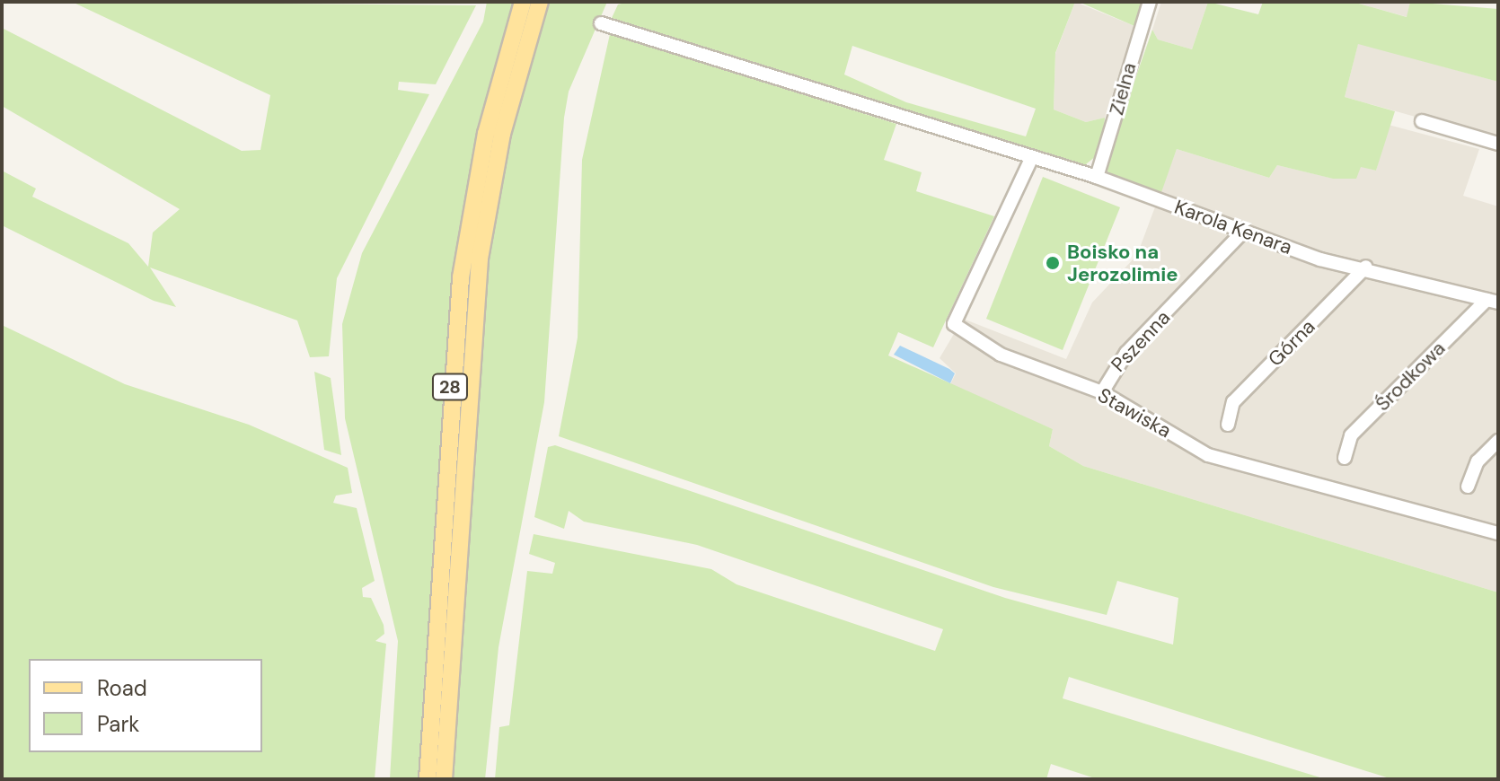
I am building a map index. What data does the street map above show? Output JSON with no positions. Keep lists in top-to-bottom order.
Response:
{
  "streets": {
    "main road": ["28"],
    "street": [
      "Zielna",
      "Karola Kenara",
      "Pszenna",
      "Górna",
      "Środkowa",
      "Stawiska"
    ]
  },
  "crossings": [
    ["Zielna", "Karola Kenara"],
    ["Karola Kenara", "Pszenna"],
    ["Karola Kenara", "Górna"],
    ["Karola Kenara", "Środkowa"],
    ["Karola Kenara", "Stawiska"],
    ["Pszenna", "Stawiska"]
  ],
  "places": ["Boisko na Jerozolimie"],
  "legend": ["Road", "Park"]
}
